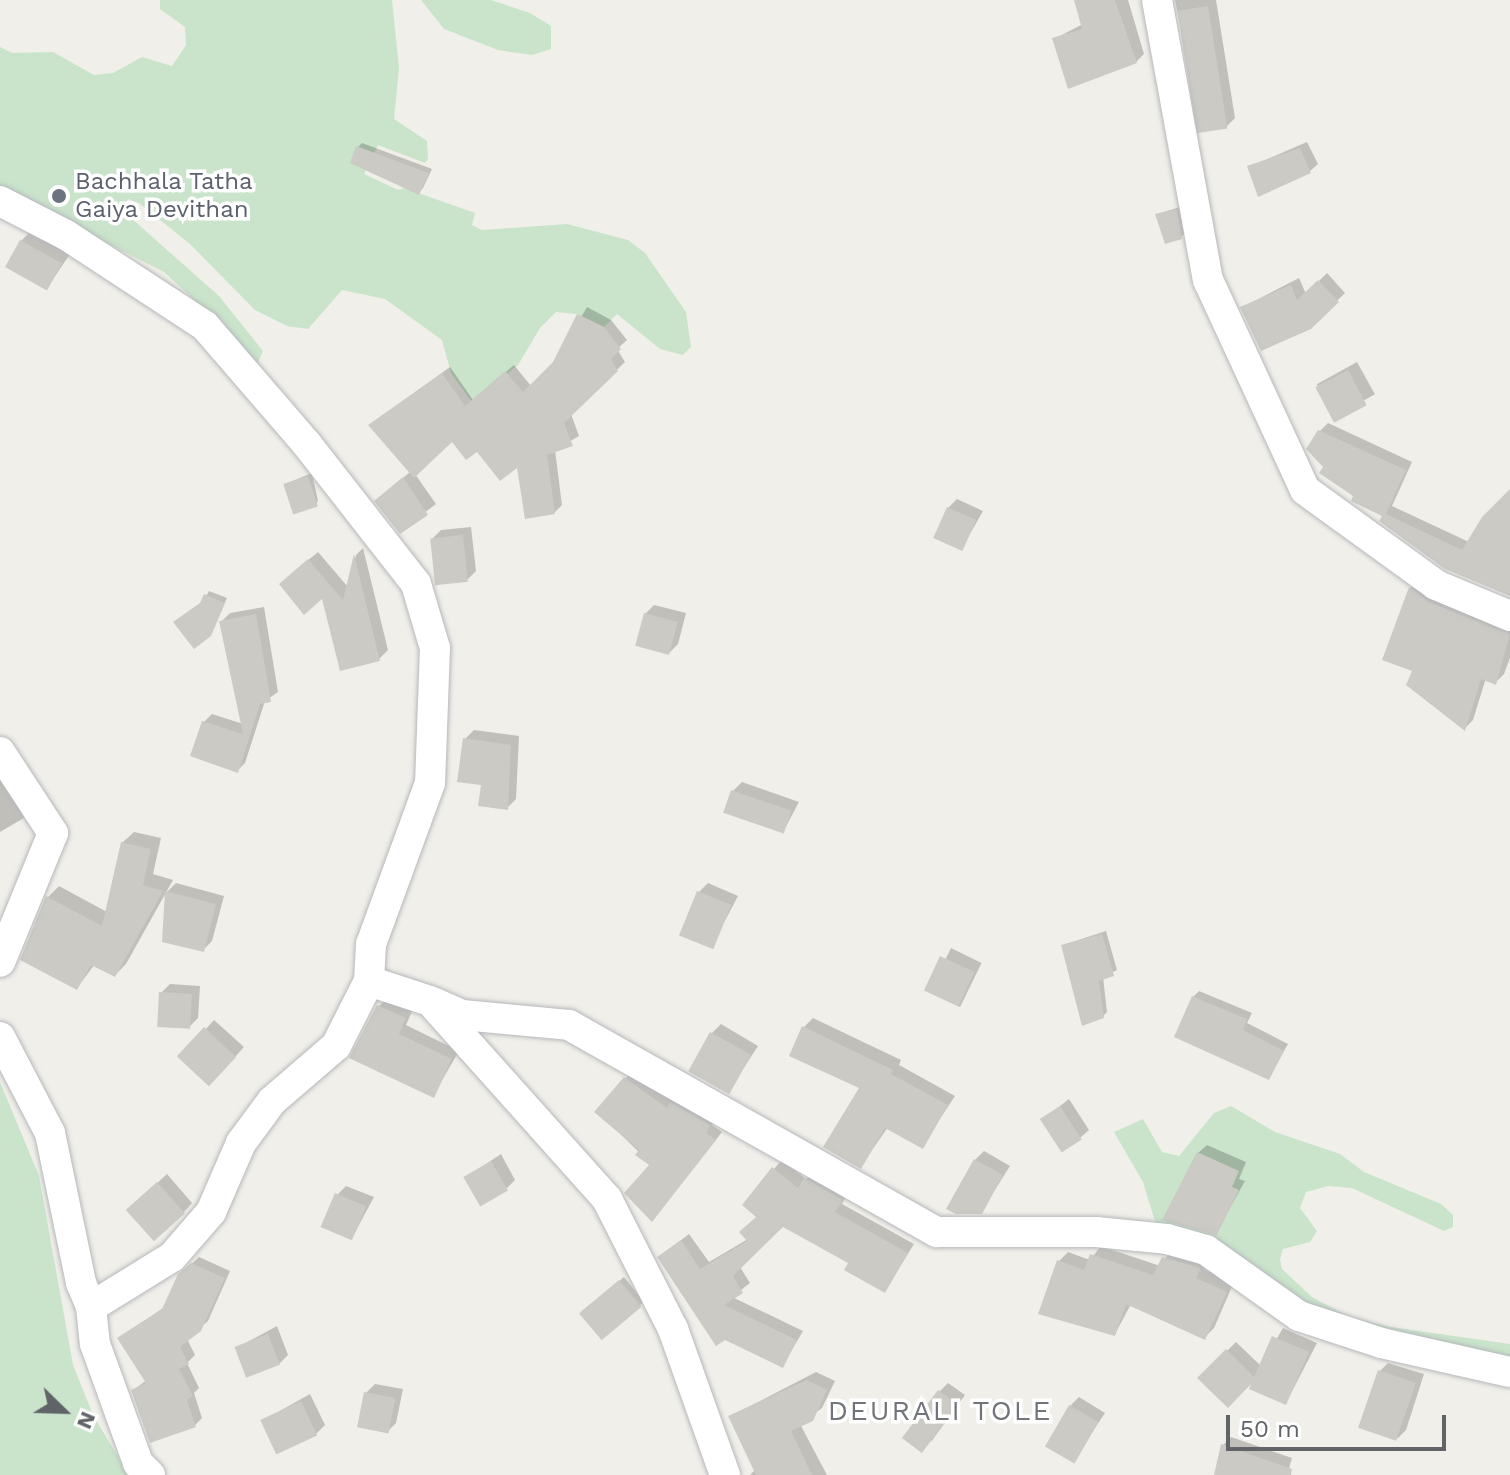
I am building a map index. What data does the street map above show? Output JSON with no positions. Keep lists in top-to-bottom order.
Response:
{
  "districts": ["DEURALI TOLE"],
  "places": ["Bachhala Tatha Gaiya Devithan"],
  "scale_bar": "50 m",
  "north": "bottom right"
}
